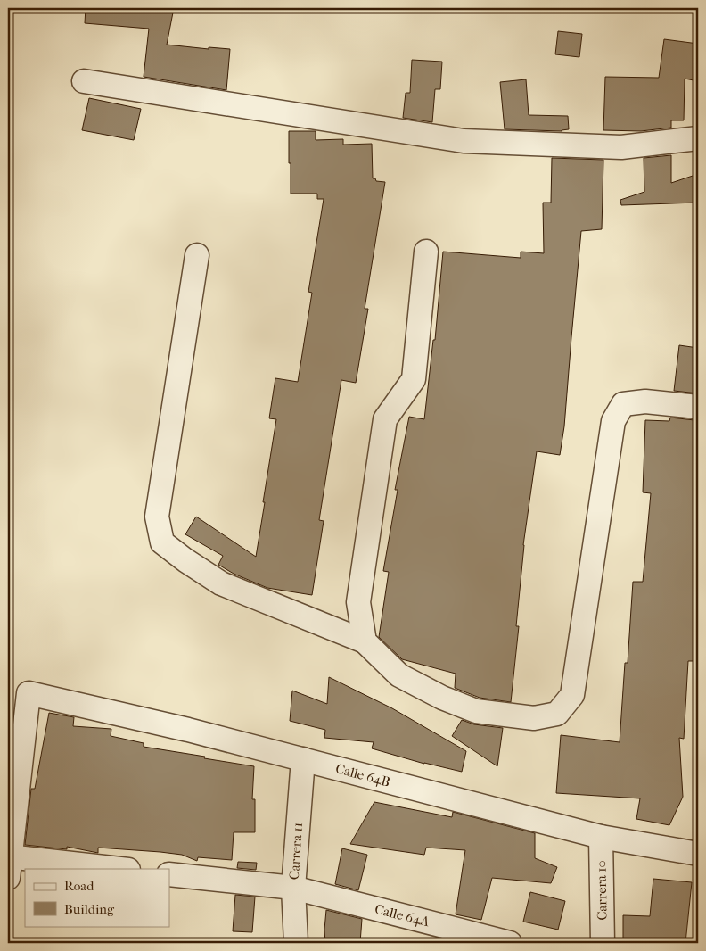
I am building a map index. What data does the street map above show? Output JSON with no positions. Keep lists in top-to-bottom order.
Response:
{
  "streets": {
    "street": [
      "Calle 64B",
      "Carrera 11",
      "Carrera 10",
      "Calle 64A"
    ]
  },
  "crossings": [
    ["Calle 64B", "Carrera 11"],
    ["Calle 64B", "Carrera 10"],
    ["Carrera 11", "Calle 64A"]
  ],
  "legend": ["Road", "Building"]
}
